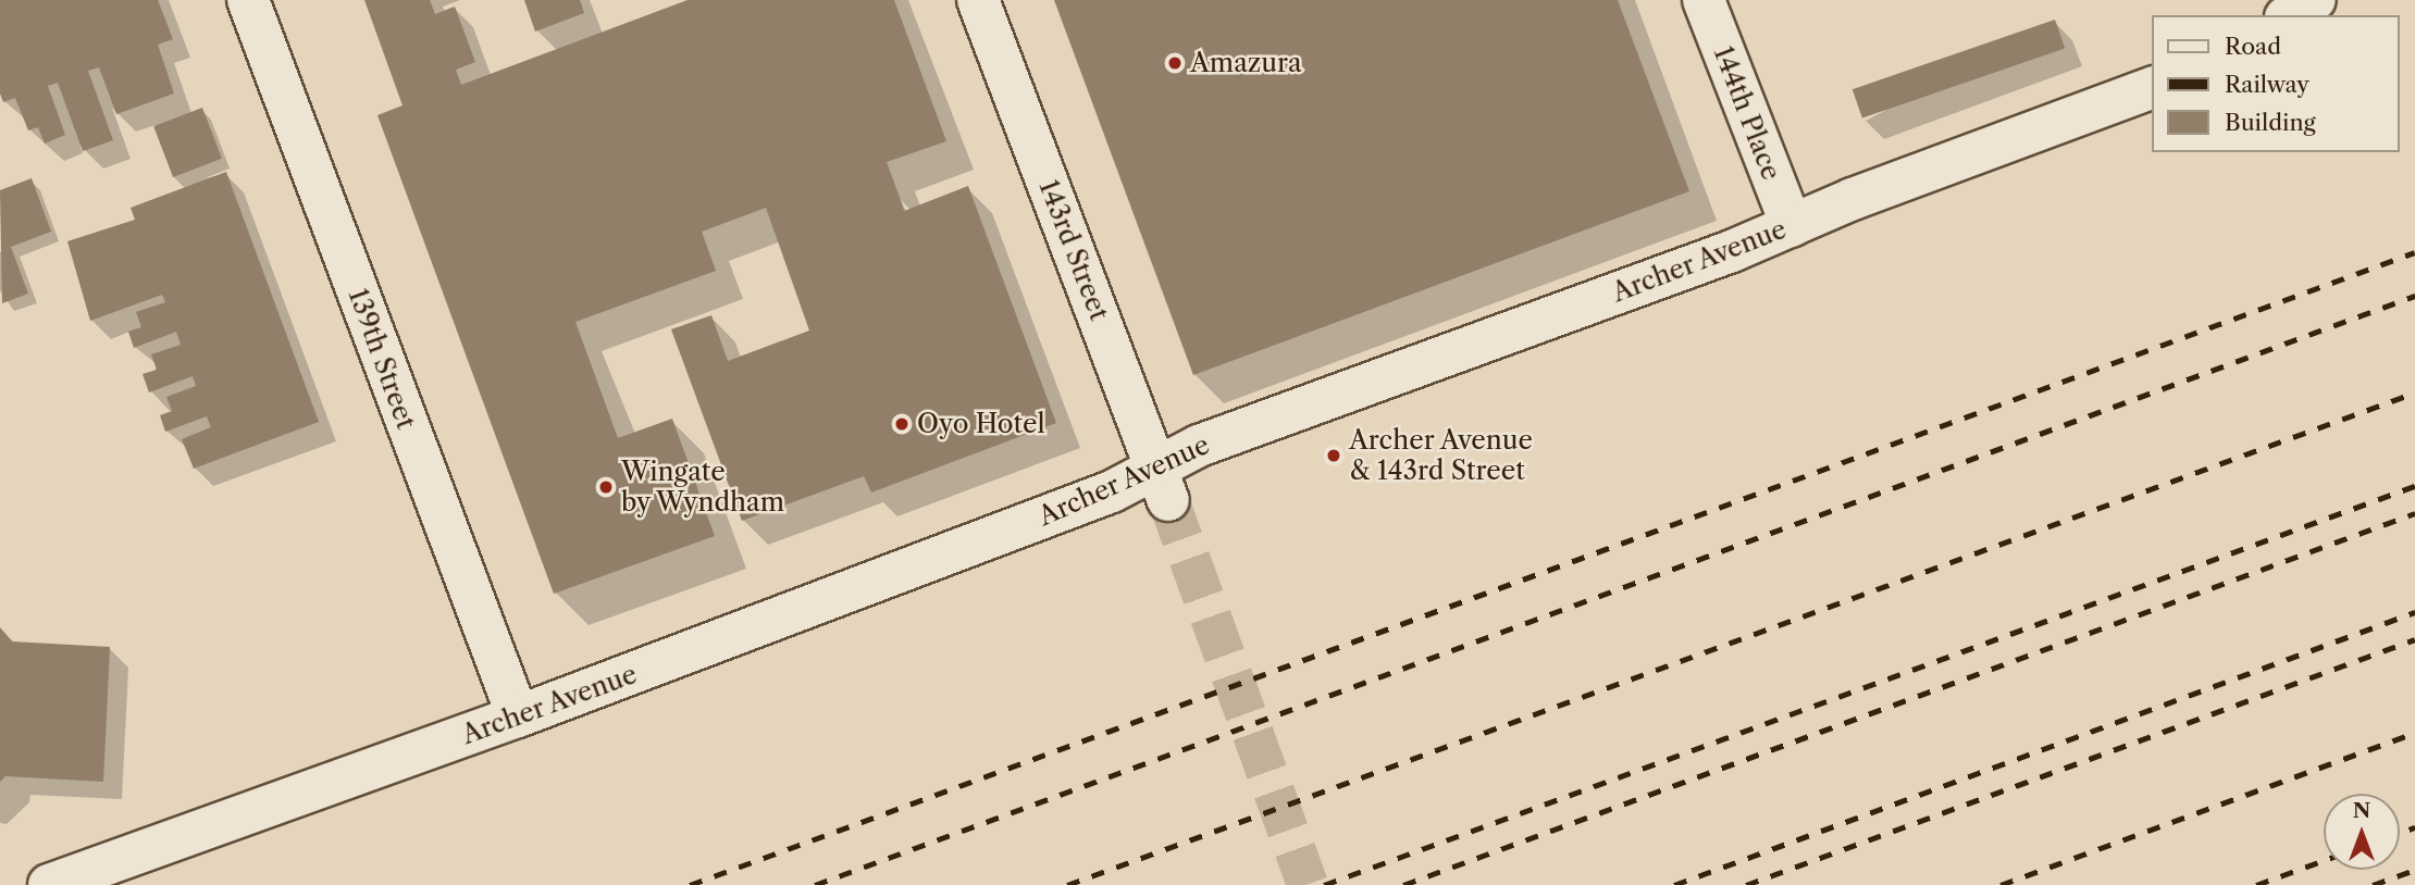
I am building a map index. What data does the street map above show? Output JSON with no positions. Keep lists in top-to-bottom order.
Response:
{
  "streets": {
    "street": [
      "144th Place",
      "143rd Street",
      "Archer Avenue",
      "139th Street"
    ]
  },
  "crossings": [
    ["144th Place", "Archer Avenue"],
    ["143rd Street", "Archer Avenue"],
    ["Archer Avenue", "139th Street"]
  ],
  "places": [
    "Amazura",
    "Oyo Hotel",
    "Archer Avenue & 143rd Street",
    "Wingate by Wyndham"
  ],
  "legend": ["Road", "Railway", "Building"],
  "north": "top"
}
